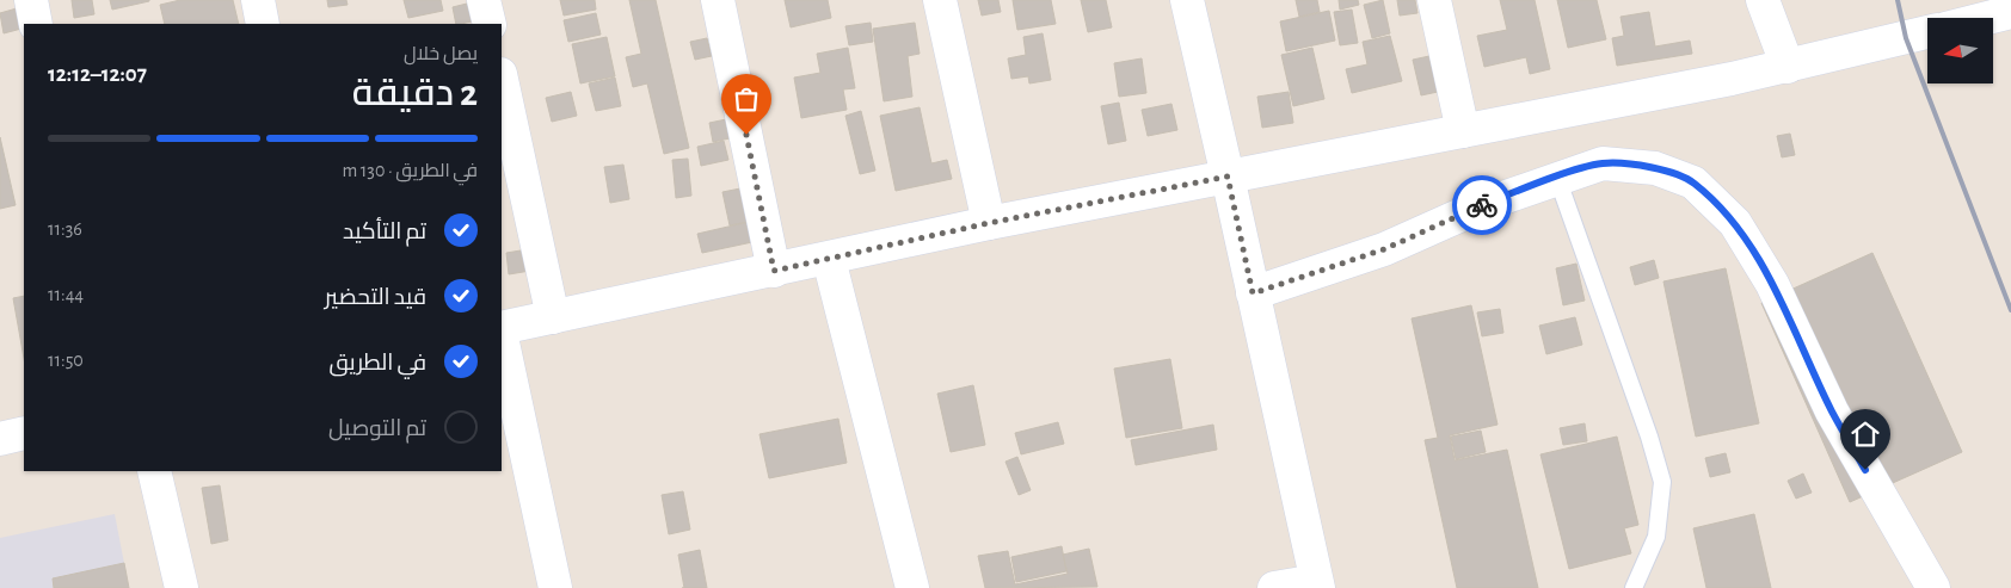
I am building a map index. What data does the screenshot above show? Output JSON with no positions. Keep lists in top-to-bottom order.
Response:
{
  "north": "left",
  "page": {
    "heading": ["2 دقيقة", "يصل خلال", "12:07–12:12"],
    "bar": "في الطريق · 130 m",
    "list": [
      ["تم التأكيد", "11:36"],
      ["قيد التحضير", "11:44"],
      ["في الطريق", "11:50"],
      "تم التوصيل"
    ]
  }
}
